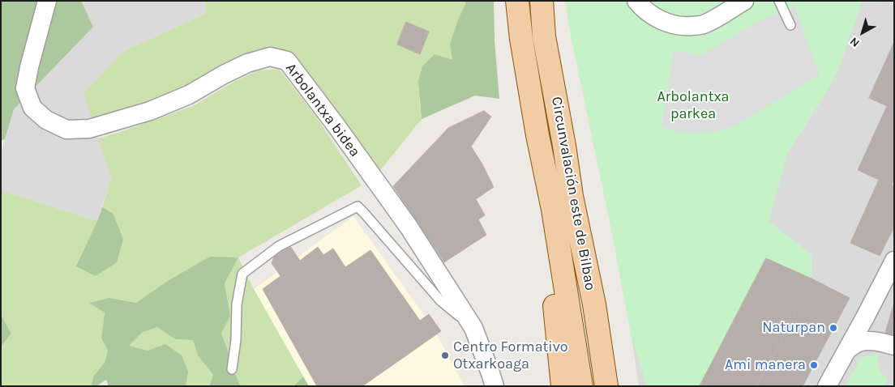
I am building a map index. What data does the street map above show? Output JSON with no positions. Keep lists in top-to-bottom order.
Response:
{
  "streets": {
    "main road": ["Circunvalación este de Bilbao"],
    "street": ["Arbolantxa bidea"]
  },
  "parks": ["Arbolantxa parkea"],
  "places": ["Naturpan", "Centro Formativo Otxarkoaga", "Ami manera"],
  "north": "bottom left"
}
